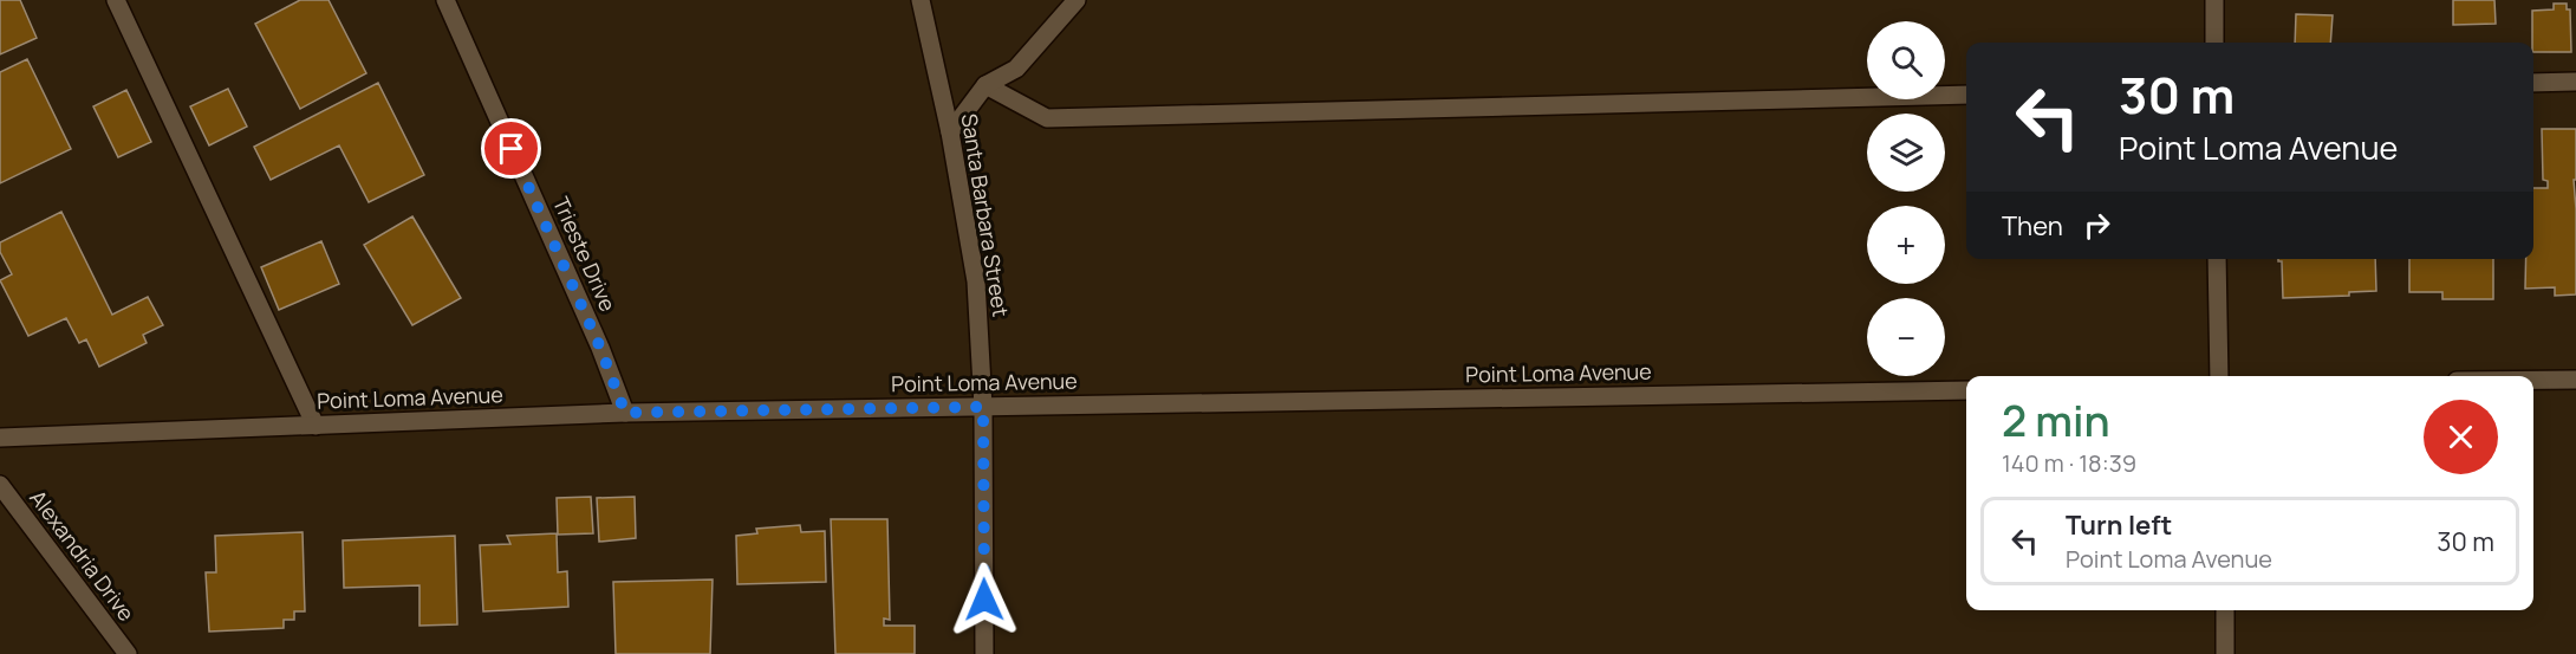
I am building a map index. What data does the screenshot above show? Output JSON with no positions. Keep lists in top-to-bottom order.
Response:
{
  "streets": {
    "main road": [
      "Santa Barbara Street",
      "Trieste Drive",
      "Point Loma Avenue",
      "Alexandria Drive"
    ]
  },
  "crossings": [
    ["Santa Barbara Street", "Point Loma Avenue"],
    ["Trieste Drive", "Point Loma Avenue"]
  ],
  "page": {
    "map_buttons": ["+", "−"],
    "turn": ["30 m", "Point Loma Avenue"],
    "then": "Then",
    "heading": ["2 min", "140 m · 18:39"],
    "list": [
      {
        "name": "Turn left",
        "note": "Point Loma Avenue",
        "value": "30 m"
      }
    ]
  }
}
